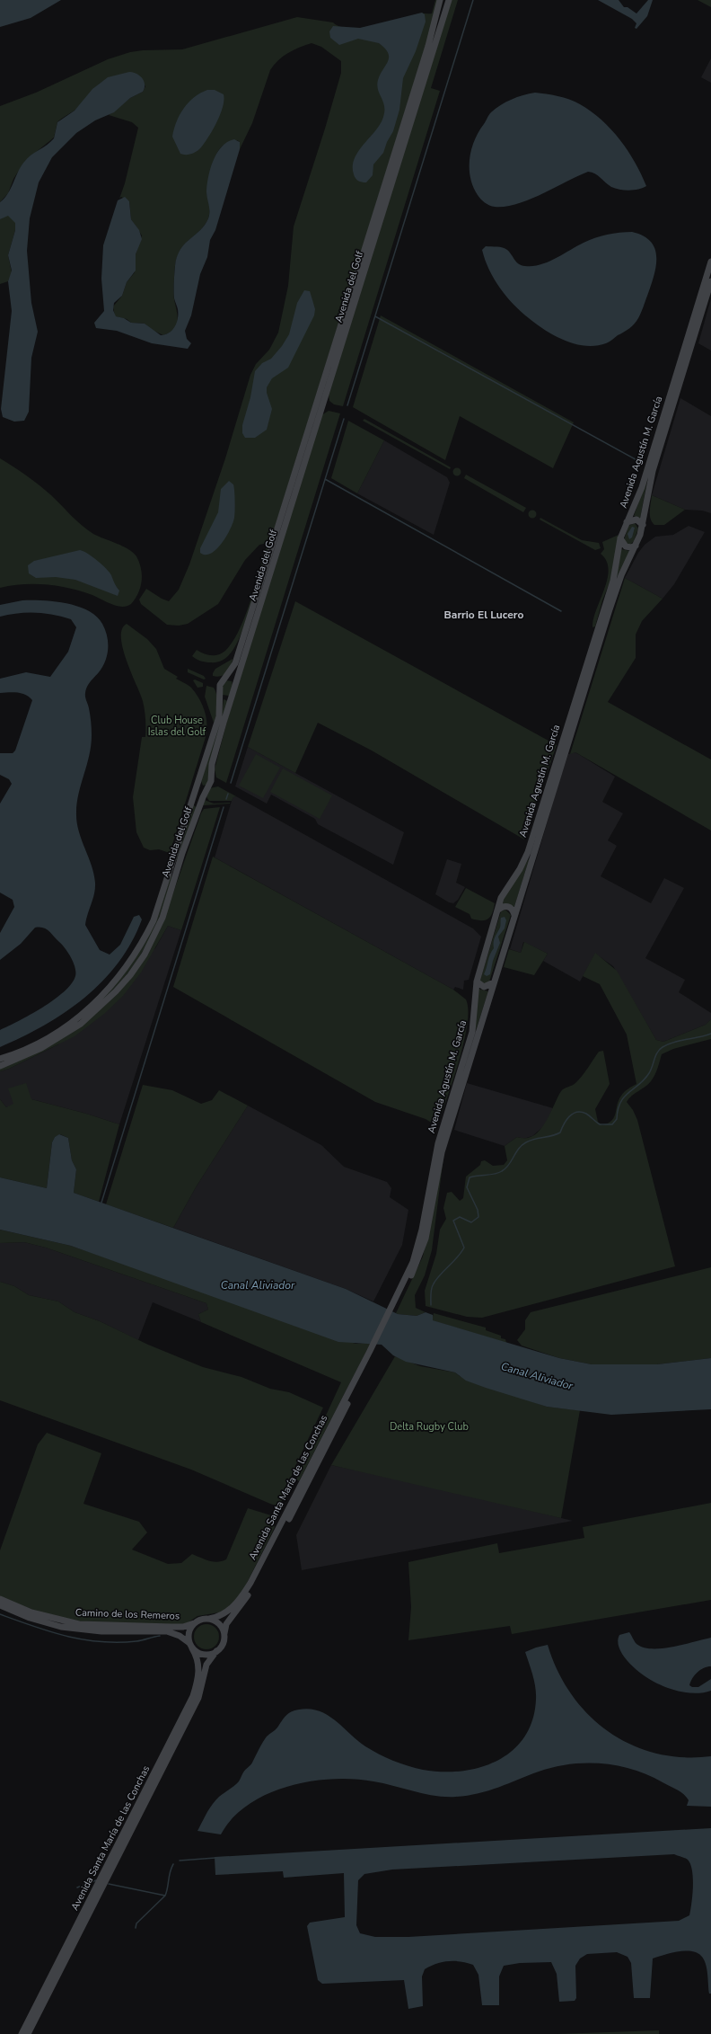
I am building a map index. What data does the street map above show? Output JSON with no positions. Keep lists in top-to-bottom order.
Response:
{
  "streets": {
    "main road": [
      "Avenida del Golf",
      "Avenida Agustín M. García",
      "Avenida Santa María de las Conchas",
      "Camino de los Remeros"
    ]
  },
  "crossings": [
    ["Avenida Santa María de las Conchas", "Camino de los Remeros"]
  ],
  "districts": ["Barrio El Lucero"],
  "water": ["Canal Aliviador"],
  "parks": ["Club House Islas del Golf", "Delta Rugby Club"]
}
